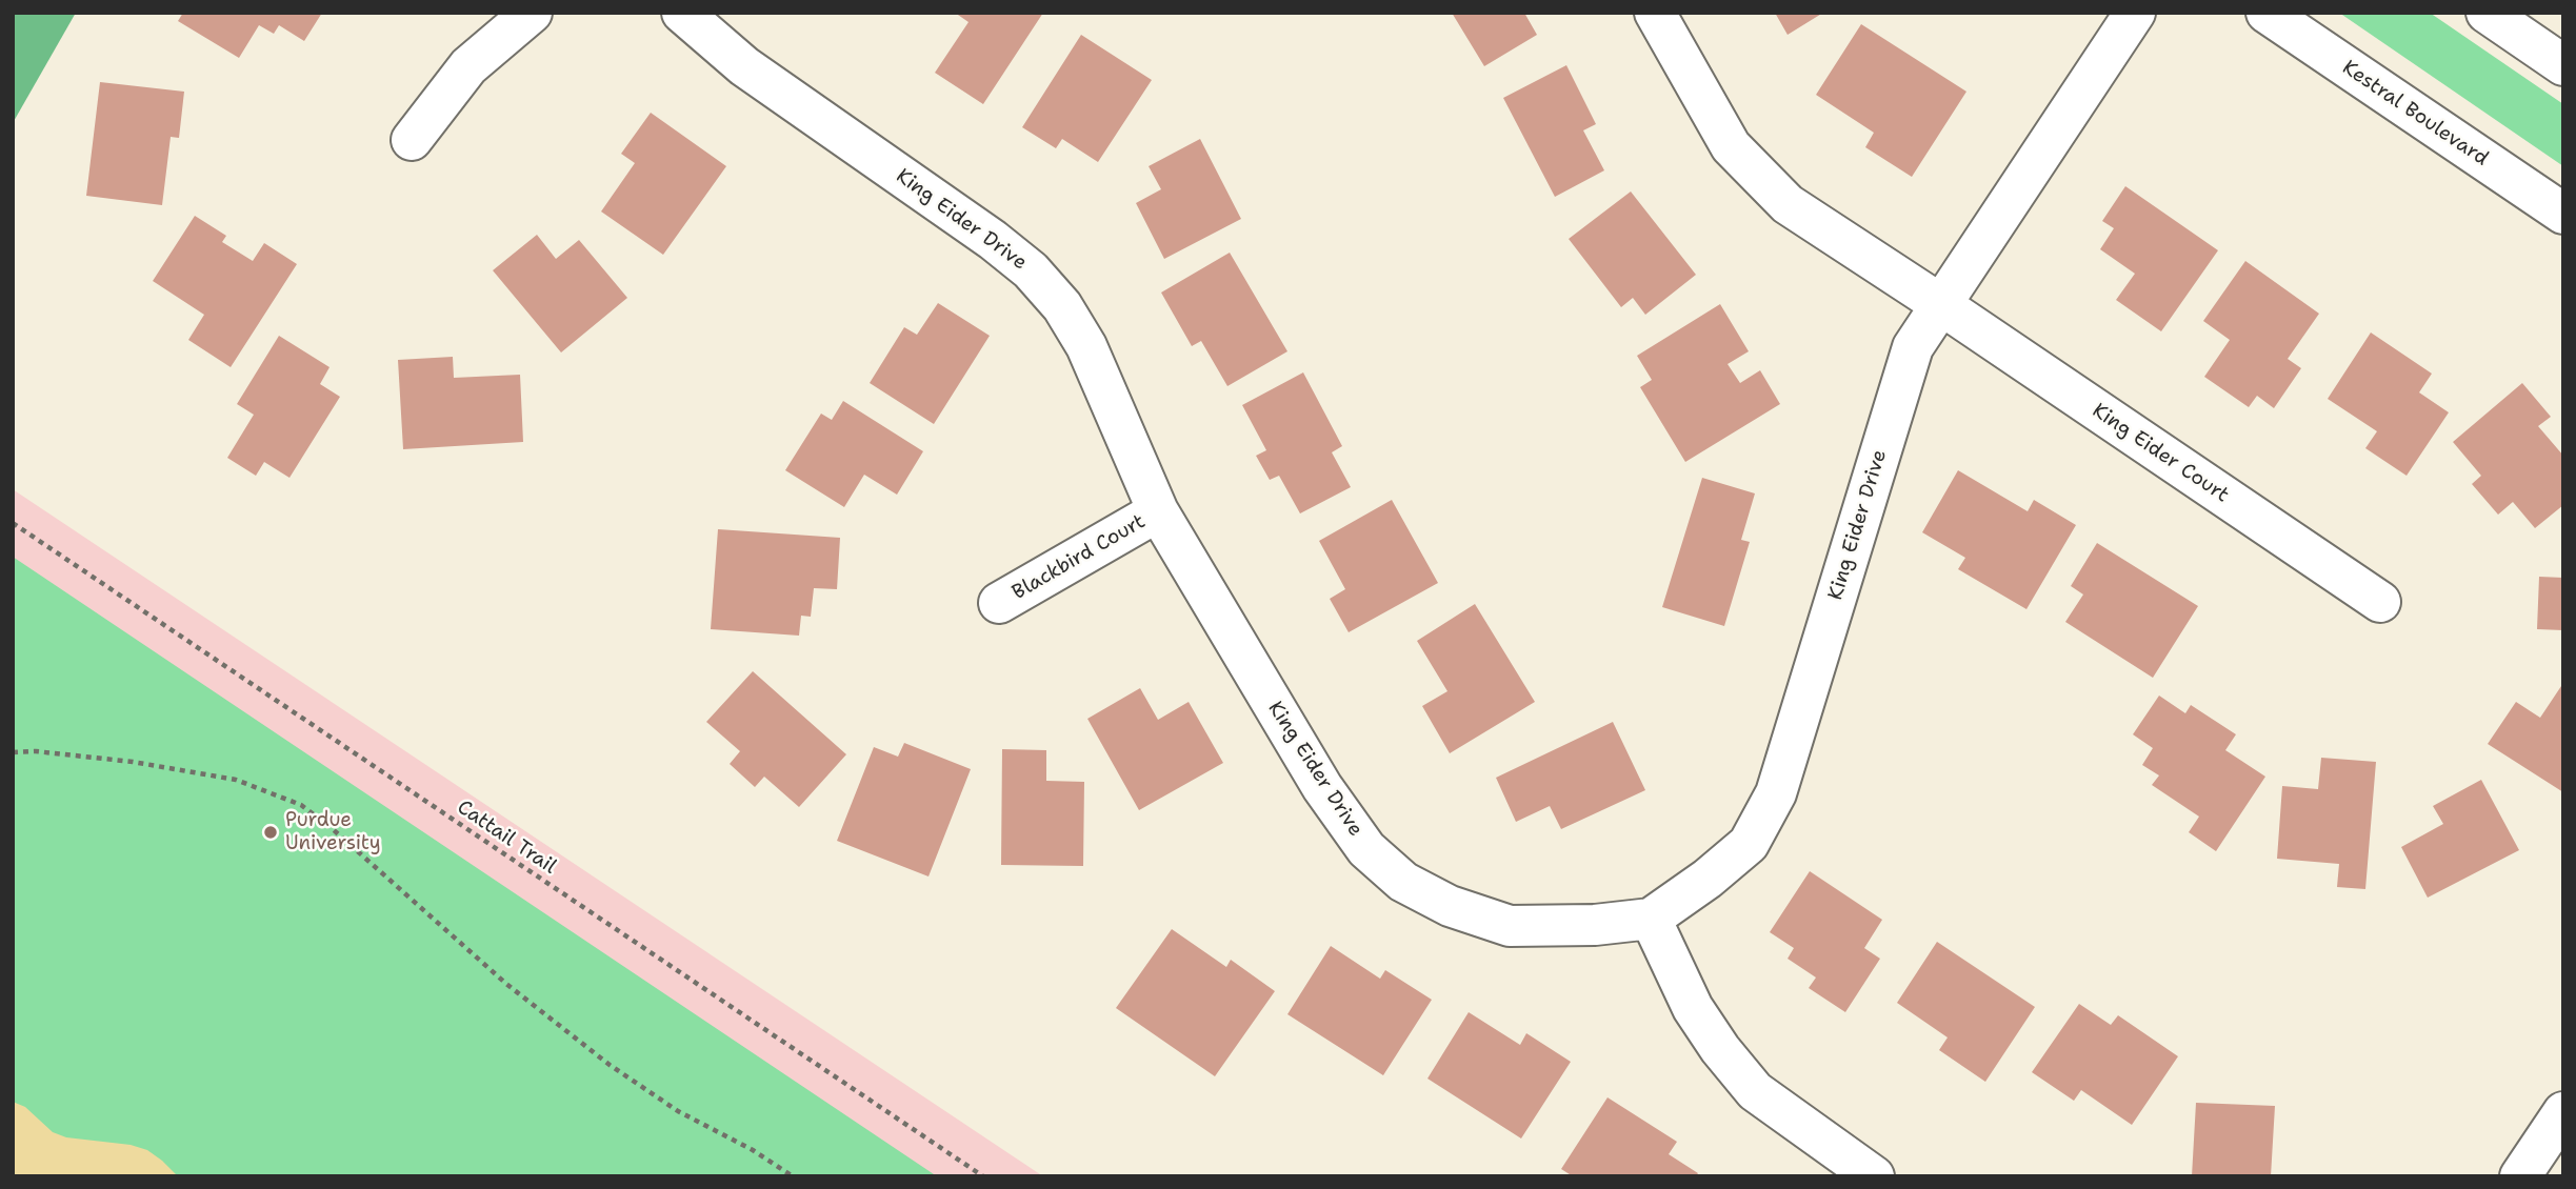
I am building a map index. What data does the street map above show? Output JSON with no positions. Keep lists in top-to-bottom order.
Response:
{
  "streets": {
    "street": [
      "Kestral Boulevard",
      "King Eider Drive",
      "King Eider Court",
      "Blackbird Court"
    ],
    "path": ["Cattail Trail"]
  },
  "crossings": [
    ["King Eider Drive", "King Eider Court"],
    ["King Eider Drive", "Blackbird Court"]
  ],
  "places": ["Purdue University"]
}
